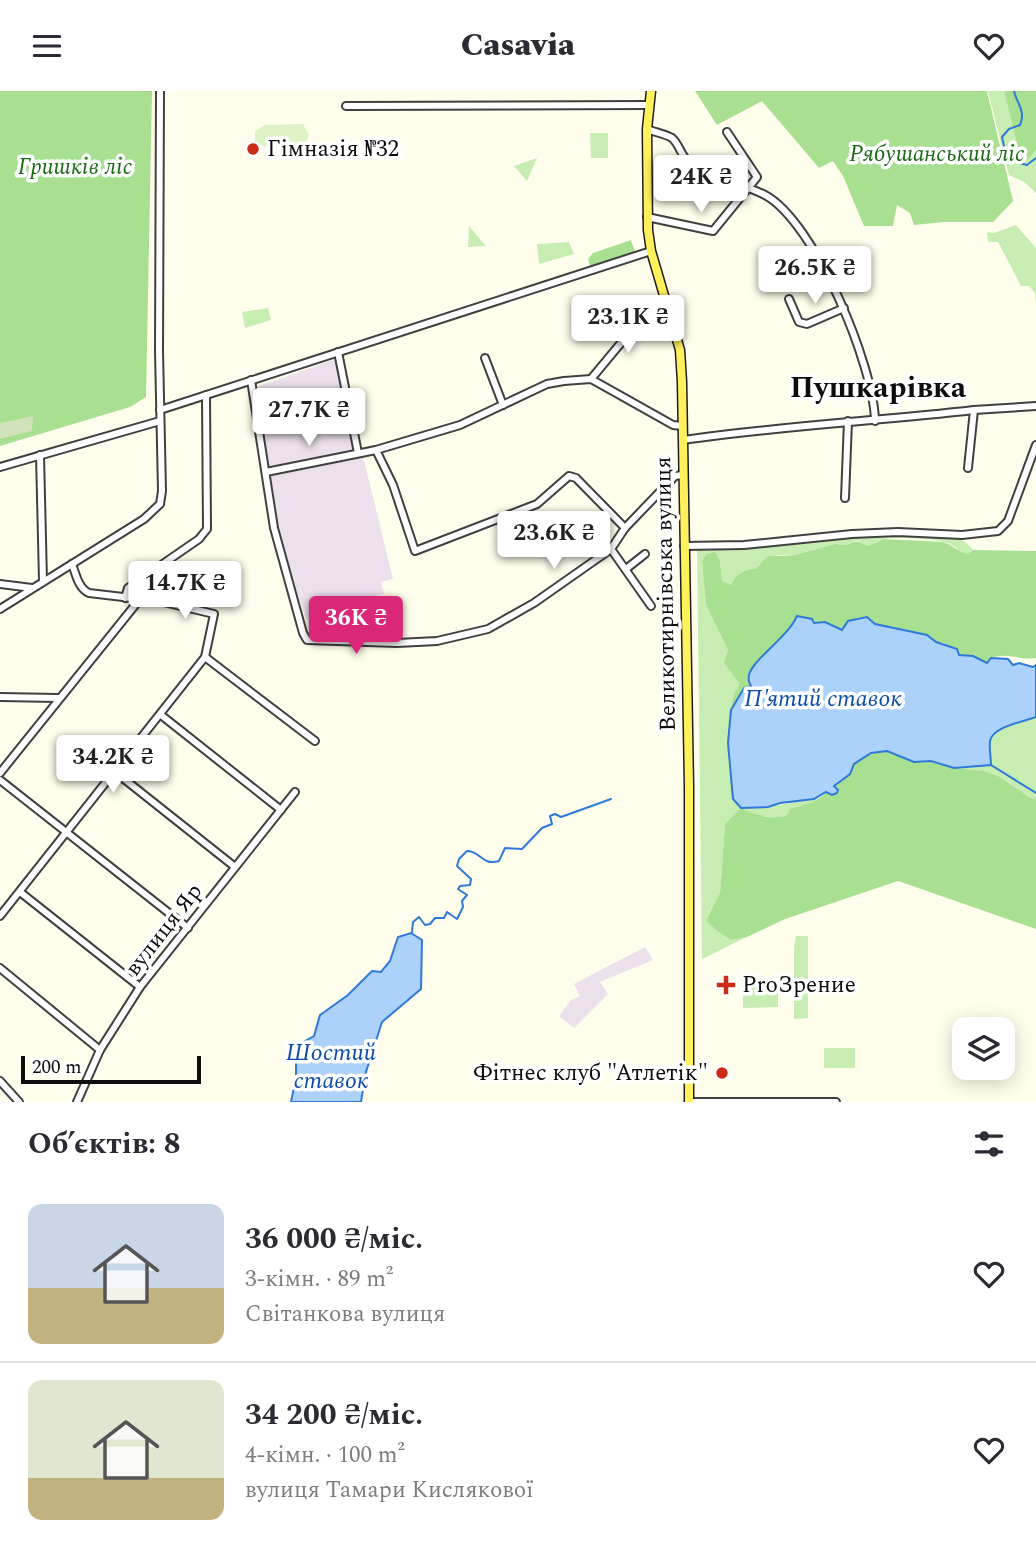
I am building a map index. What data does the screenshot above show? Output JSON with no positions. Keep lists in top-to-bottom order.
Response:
{
  "streets": {
    "main road": ["Великотирнівська вулиця"],
    "street": ["вулиця Яр"]
  },
  "districts": ["Пушкарівка"],
  "water": ["П'ятий ставок", "Шостий ставок"],
  "parks": ["Рябушанський ліс", "Гришків ліс"],
  "places": {
    "other": ["Гімназія №32", "Фітнес клуб \"Атлетік\""],
    "health": ["ProЗрение"]
  },
  "scale_bar": "200 m",
  "page": {
    "header": "Casavia",
    "price": [
      "24K ₴",
      "26.5K ₴",
      "23.1K ₴",
      "27.7K ₴",
      "23.6K ₴",
      "14.7K ₴",
      "36K ₴",
      "34.2K ₴"
    ],
    "scale": "200 m",
    "heading": "Об’єктів: 8",
    "list": [
      {
        "name": "36 000 ₴/міс.",
        "note": "3-кімн. · 89 m² · Світанкова вулиця"
      },
      {
        "name": "34 200 ₴/міс.",
        "note": "4-кімн. · 100 m² · вулиця Тамари Кислякової"
      }
    ]
  }
}
